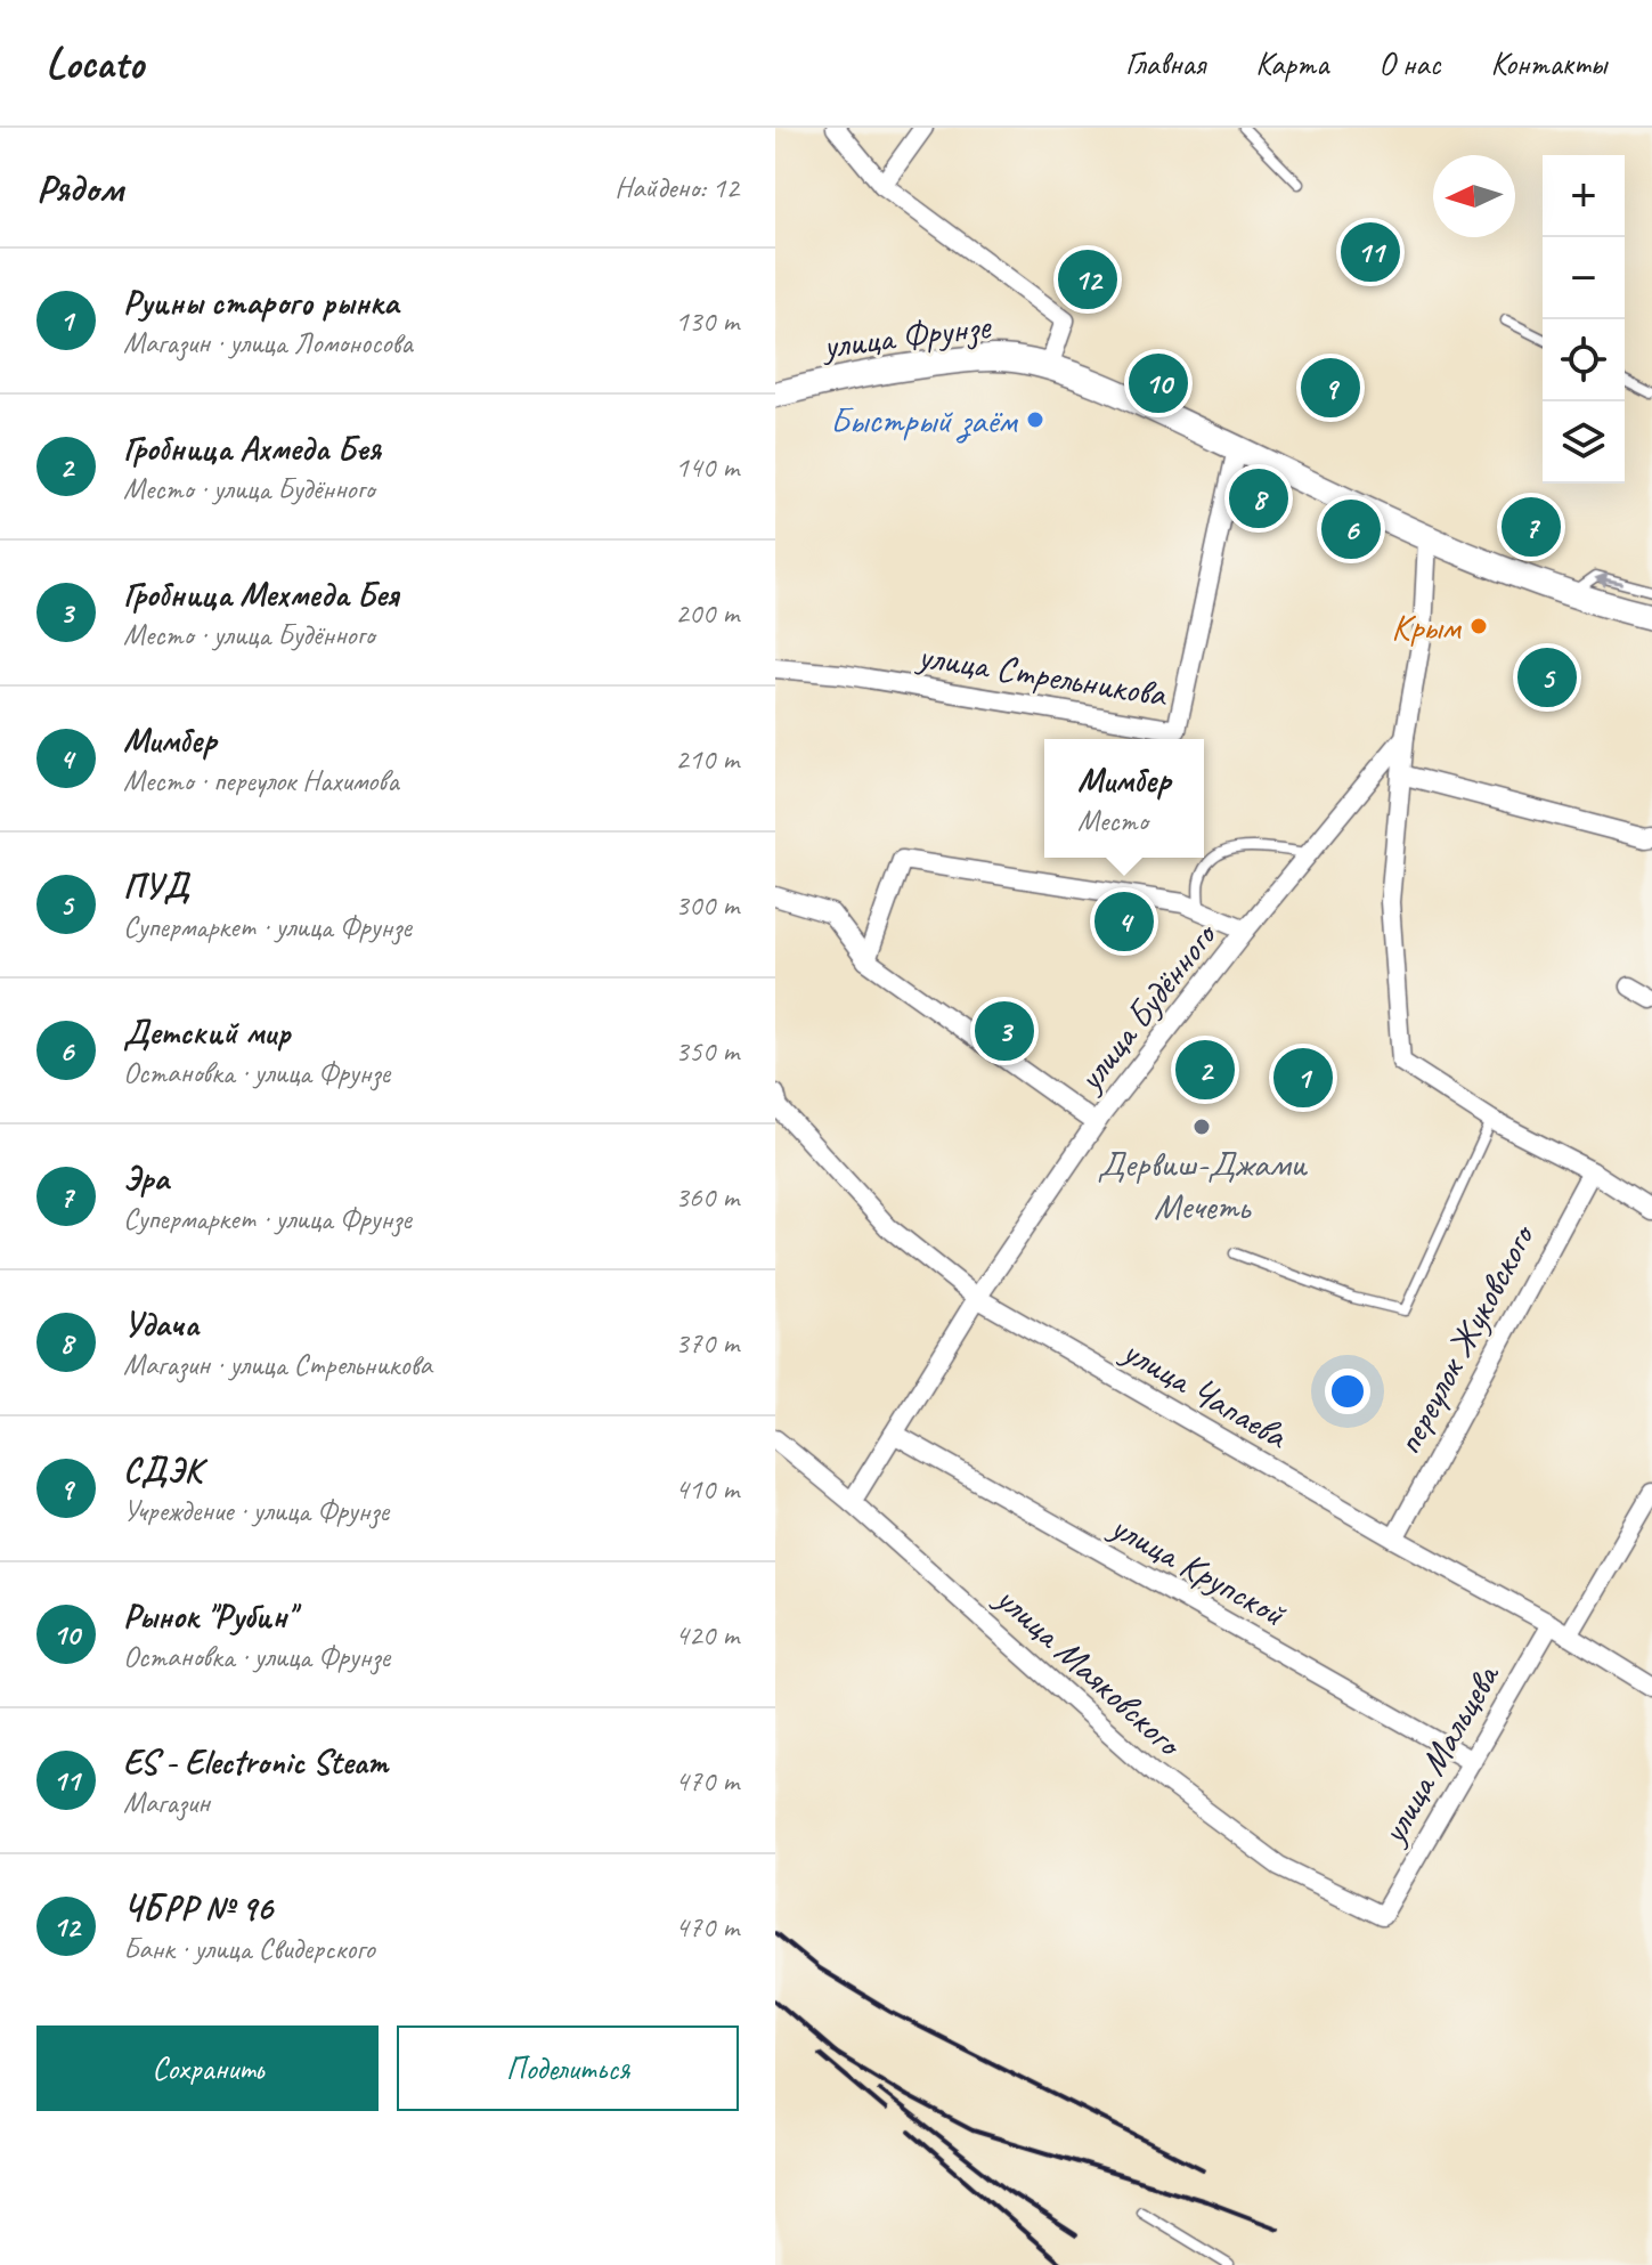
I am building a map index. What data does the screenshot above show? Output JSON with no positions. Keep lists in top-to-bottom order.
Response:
{
  "streets": {
    "main road": ["улица Фрунзе"],
    "street": [
      "улица Стрельникова",
      "улица Будённого",
      "переулок Жуковского",
      "улица Чапаева",
      "улица Крупской",
      "улица Маяковского",
      "улица Мальцева"
    ]
  },
  "crossings": [
    ["улица Фрунзе", "улица Стрельникова"],
    ["улица Фрунзе", "улица Будённого"],
    ["улица Будённого", "улица Чапаева"],
    ["улица Будённого", "улица Крупской"],
    ["улица Будённого", "улица Маяковского"],
    ["переулок Жуковского", "улица Чапаева"],
    ["улица Чапаева", "улица Мальцева"],
    ["улица Крупской", "улица Мальцева"],
    ["улица Маяковского", "улица Мальцева"]
  ],
  "places": ["Быстрый заём", "Крым", "Дервиш-Джами Мечеть"],
  "north": "left",
  "page": {
    "header": "Locato",
    "nav": [
      "Главная",
      "Карта",
      "О нас",
      "Контакты"
    ],
    "heading": ["Рядом", "Найдено: 12"],
    "map_buttons": ["+", "−"],
    "pins": [
      "11",
      "12",
      "10",
      "9",
      "8",
      "7",
      "6",
      "5",
      "4",
      "3",
      "2",
      "1"
    ],
    "list": [
      {
        "mark": "1",
        "name": "Руины старого рынка",
        "note": "Магазин · улица Ломоносова",
        "value": "130 m"
      },
      {
        "mark": "2",
        "name": "Гробница Ахмеда Бея",
        "note": "Место · улица Будённого",
        "value": "140 m"
      },
      {
        "mark": "3",
        "name": "Гробница Мехмеда Бея",
        "note": "Место · улица Будённого",
        "value": "200 m"
      },
      {
        "mark": "4",
        "name": "Мимбер",
        "note": "Место · переулок Нахимова",
        "value": "210 m"
      },
      {
        "mark": "5",
        "name": "ПУД",
        "note": "Супермаркет · улица Фрунзе",
        "value": "300 m"
      },
      {
        "mark": "6",
        "name": "Детский мир",
        "note": "Остановка · улица Фрунзе",
        "value": "350 m"
      },
      {
        "mark": "7",
        "name": "Эра",
        "note": "Супермаркет · улица Фрунзе",
        "value": "360 m"
      },
      {
        "mark": "8",
        "name": "Удача",
        "note": "Магазин · улица Стрельникова",
        "value": "370 m"
      },
      {
        "mark": "9",
        "name": "СДЭК",
        "note": "Учреждение · улица Фрунзе",
        "value": "410 m"
      },
      {
        "mark": "10",
        "name": "Рынок \"Рубин\"",
        "note": "Остановка · улица Фрунзе",
        "value": "420 m"
      },
      {
        "mark": "11",
        "name": "ES - Electronic Steam",
        "note": "Магазин",
        "value": "470 m"
      },
      {
        "mark": "12",
        "name": "ЧБРР № 96",
        "note": "Банк · улица Свидерского",
        "value": "470 m"
      }
    ],
    "popup": ["Мимбер", "Место"],
    "buttons": ["Сохранить", "Поделиться"]
  }
}
